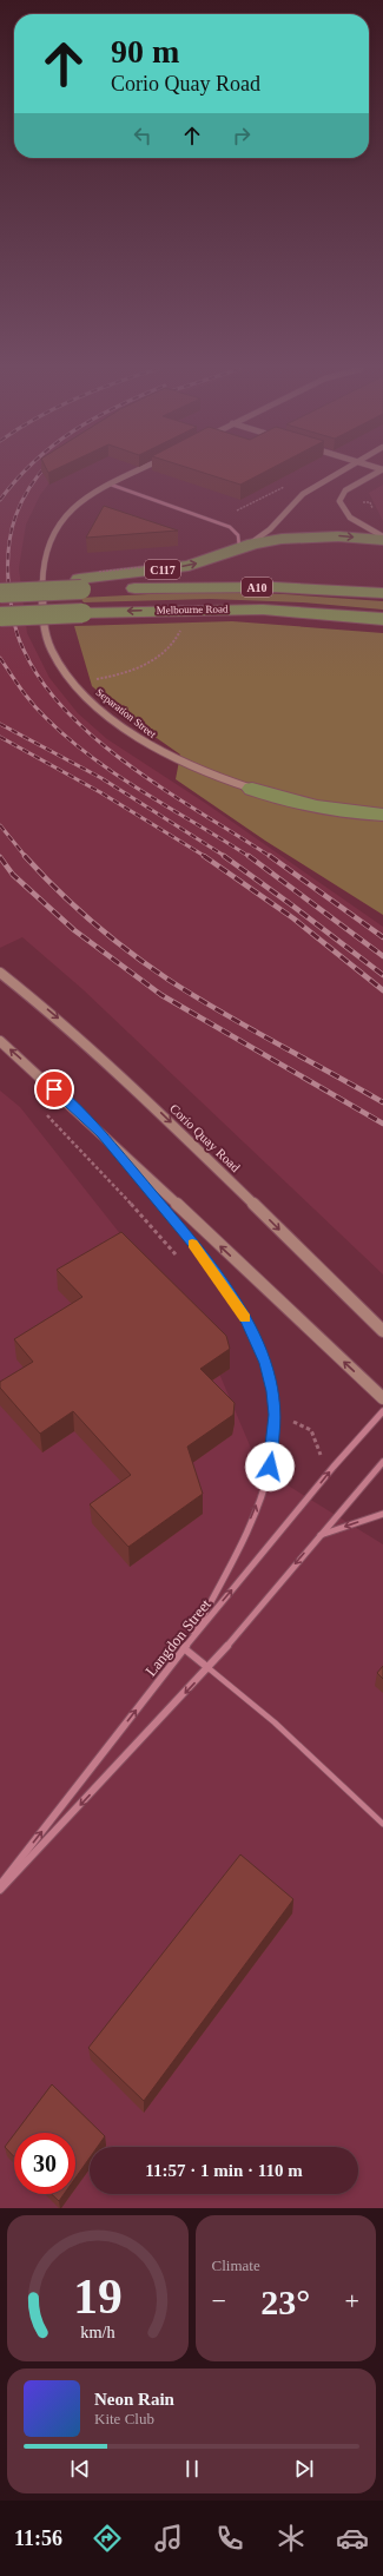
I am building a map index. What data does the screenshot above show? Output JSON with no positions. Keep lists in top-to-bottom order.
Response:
{
  "streets": {
    "highway": ["C117", "A10", "Melbourne Road"],
    "main road": ["Separation Street", "Corio Quay Road"],
    "street": ["Langdon Street"]
  },
  "crossings": [
    ["C117", "Melbourne Road"]
  ],
  "page": {
    "turn": ["90 m", "Corio Quay Road"],
    "limit": "30",
    "trip": "11:57 · 1 min · 110 m",
    "tile": "Climate",
    "heat": ["−", "23°", "+"],
    "song": ["Neon Rain", "Kite Club"],
    "tabs": "11:56",
    "gauge": ["19", "km/h"]
  }
}
